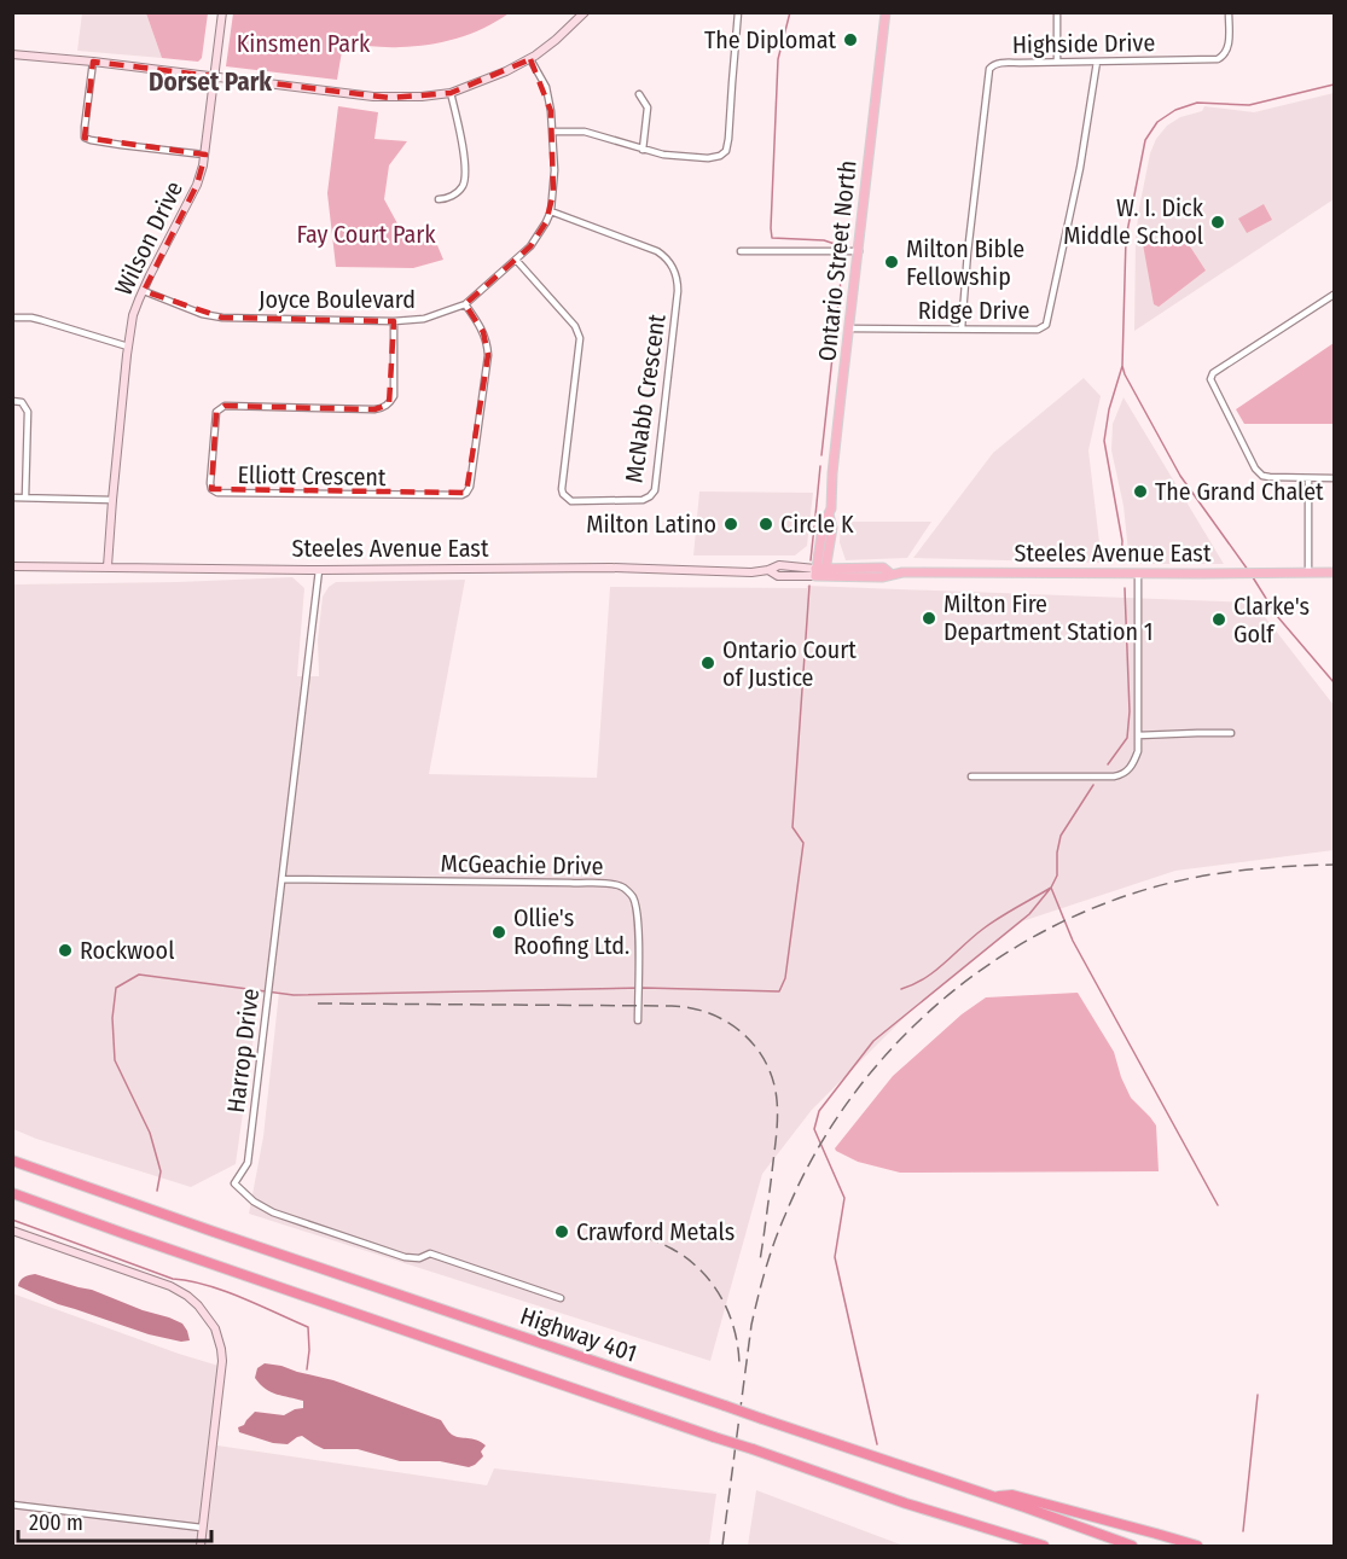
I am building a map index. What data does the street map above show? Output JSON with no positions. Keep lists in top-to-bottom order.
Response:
{
  "streets": {
    "highway": ["Highway 401"],
    "main road": ["Ontario Street North", "Steeles Avenue East"],
    "street": [
      "Highside Drive",
      "Wilson Drive",
      "Joyce Boulevard",
      "Ridge Drive",
      "McNabb Crescent",
      "Elliott Crescent",
      "McGeachie Drive",
      "Harrop Drive"
    ]
  },
  "crossings": [
    ["Highside Drive", "Ridge Drive"],
    ["Wilson Drive", "Joyce Boulevard"],
    ["Wilson Drive", "Steeles Avenue East"],
    ["Ontario Street North", "Ridge Drive"],
    ["Ontario Street North", "Steeles Avenue East"],
    ["Joyce Boulevard", "McNabb Crescent"],
    ["Joyce Boulevard", "Elliott Crescent"],
    ["Steeles Avenue East", "Harrop Drive"],
    ["McGeachie Drive", "Harrop Drive"]
  ],
  "districts": ["Dorset Park"],
  "parks": ["Kinsmen Park", "Fay Court Park"],
  "places": [
    "The Diplomat",
    "W. I. Dick Middle School",
    "Milton Bible Fellowship",
    "The Grand Chalet",
    "Milton Latino",
    "Circle K",
    "Milton Fire Department Station 1",
    "Clarke's Golf",
    "Ontario Court of Justice",
    "Ollie's Roofing Ltd.",
    "Rockwool",
    "Crawford Metals"
  ],
  "scale_bar": "200 m"
}
